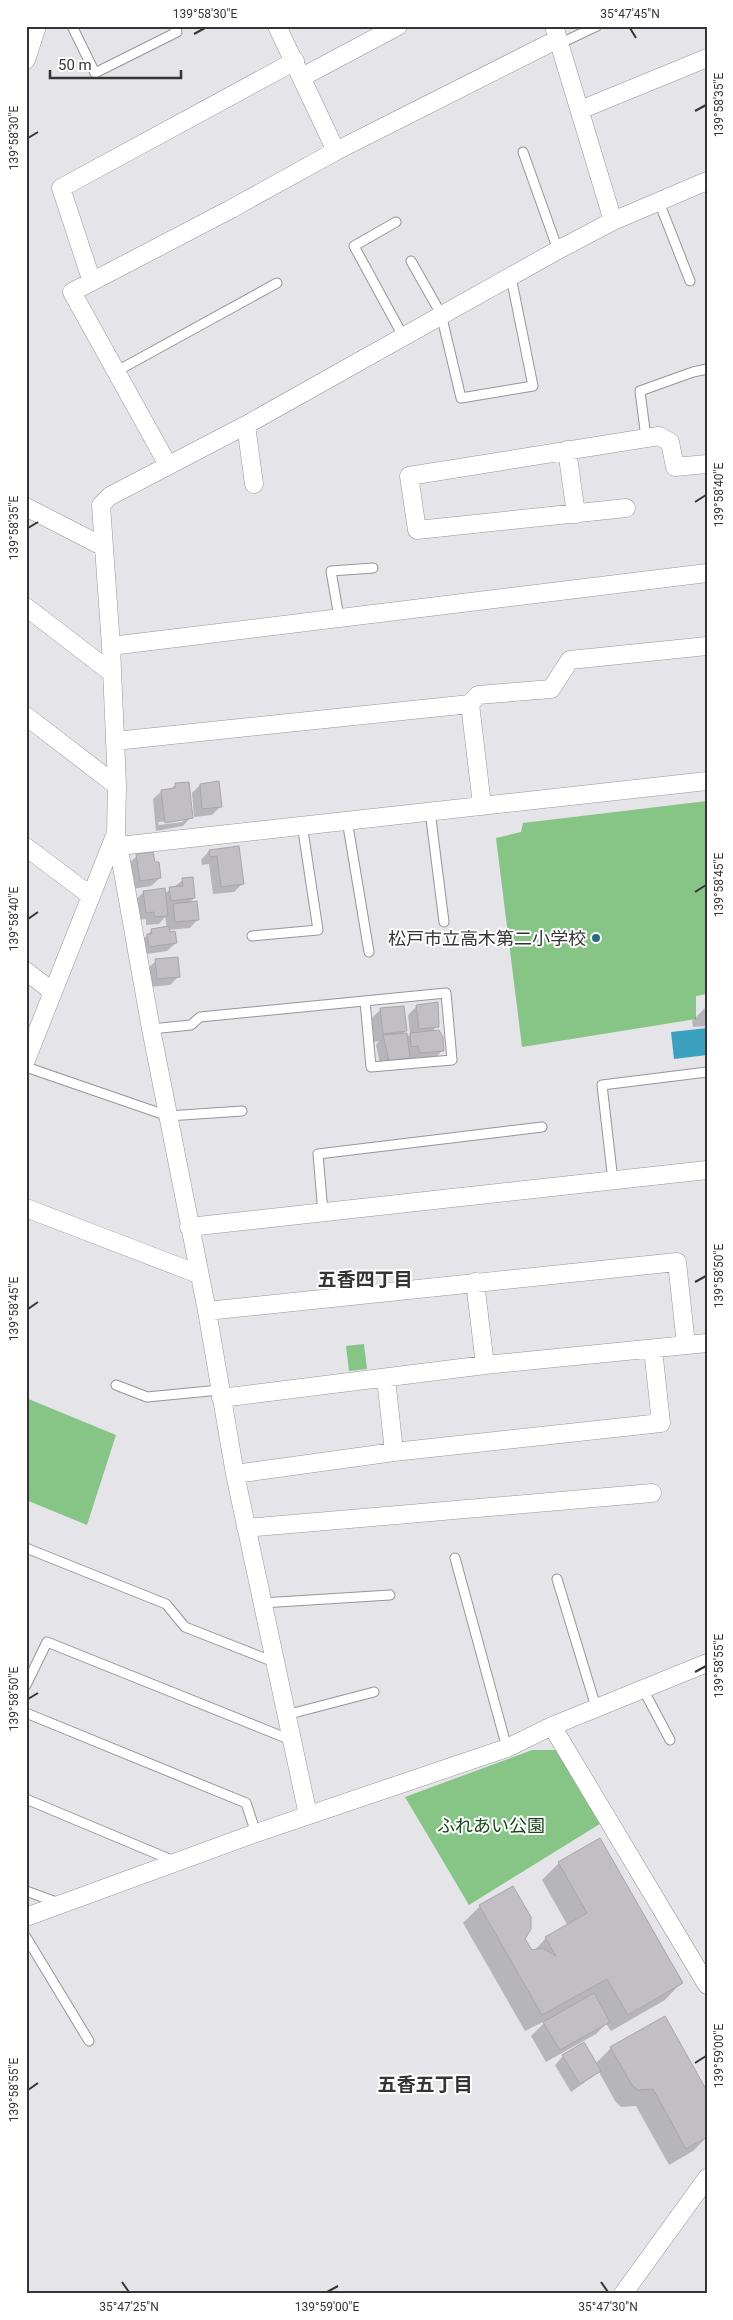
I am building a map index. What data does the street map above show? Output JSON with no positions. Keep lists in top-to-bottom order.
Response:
{
  "districts": ["五香四丁目", "五香五丁目"],
  "parks": ["ふれあい公園"],
  "places": ["松戸市立高木第二小学校"],
  "scale_bar": "50 m",
  "coordinates": [
    "139°58'30\"E",
    "35°47'45\"N",
    "139°58'35\"E",
    "139°58'40\"E",
    "139°58'45\"E",
    "139°58'50\"E",
    "139°58'55\"E",
    "139°59'00\"E",
    "35°47'25\"N",
    "35°47'30\"N"
  ]
}
